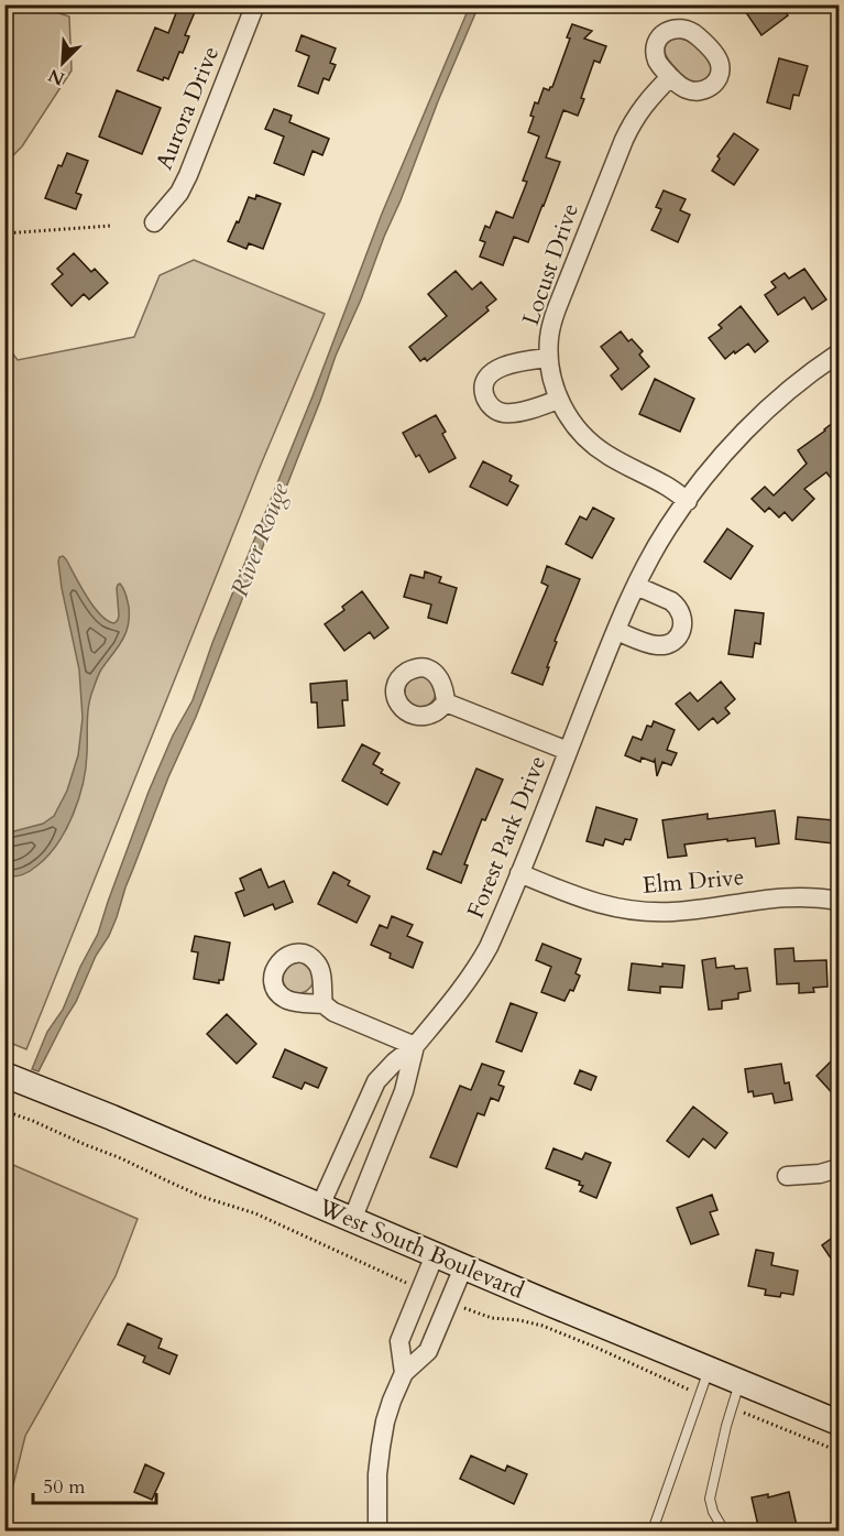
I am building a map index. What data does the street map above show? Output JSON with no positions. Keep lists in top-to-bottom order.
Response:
{
  "streets": {
    "main road": ["West South Boulevard"],
    "street": [
      "Aurora Drive",
      "Locust Drive",
      "Forest Park Drive",
      "Elm Drive"
    ]
  },
  "crossings": [
    ["Locust Drive", "Forest Park Drive"],
    ["Forest Park Drive", "Elm Drive"],
    ["Forest Park Drive", "West South Boulevard"]
  ],
  "water": ["River Rouge"],
  "scale_bar": "50 m",
  "north": "bottom left"
}
